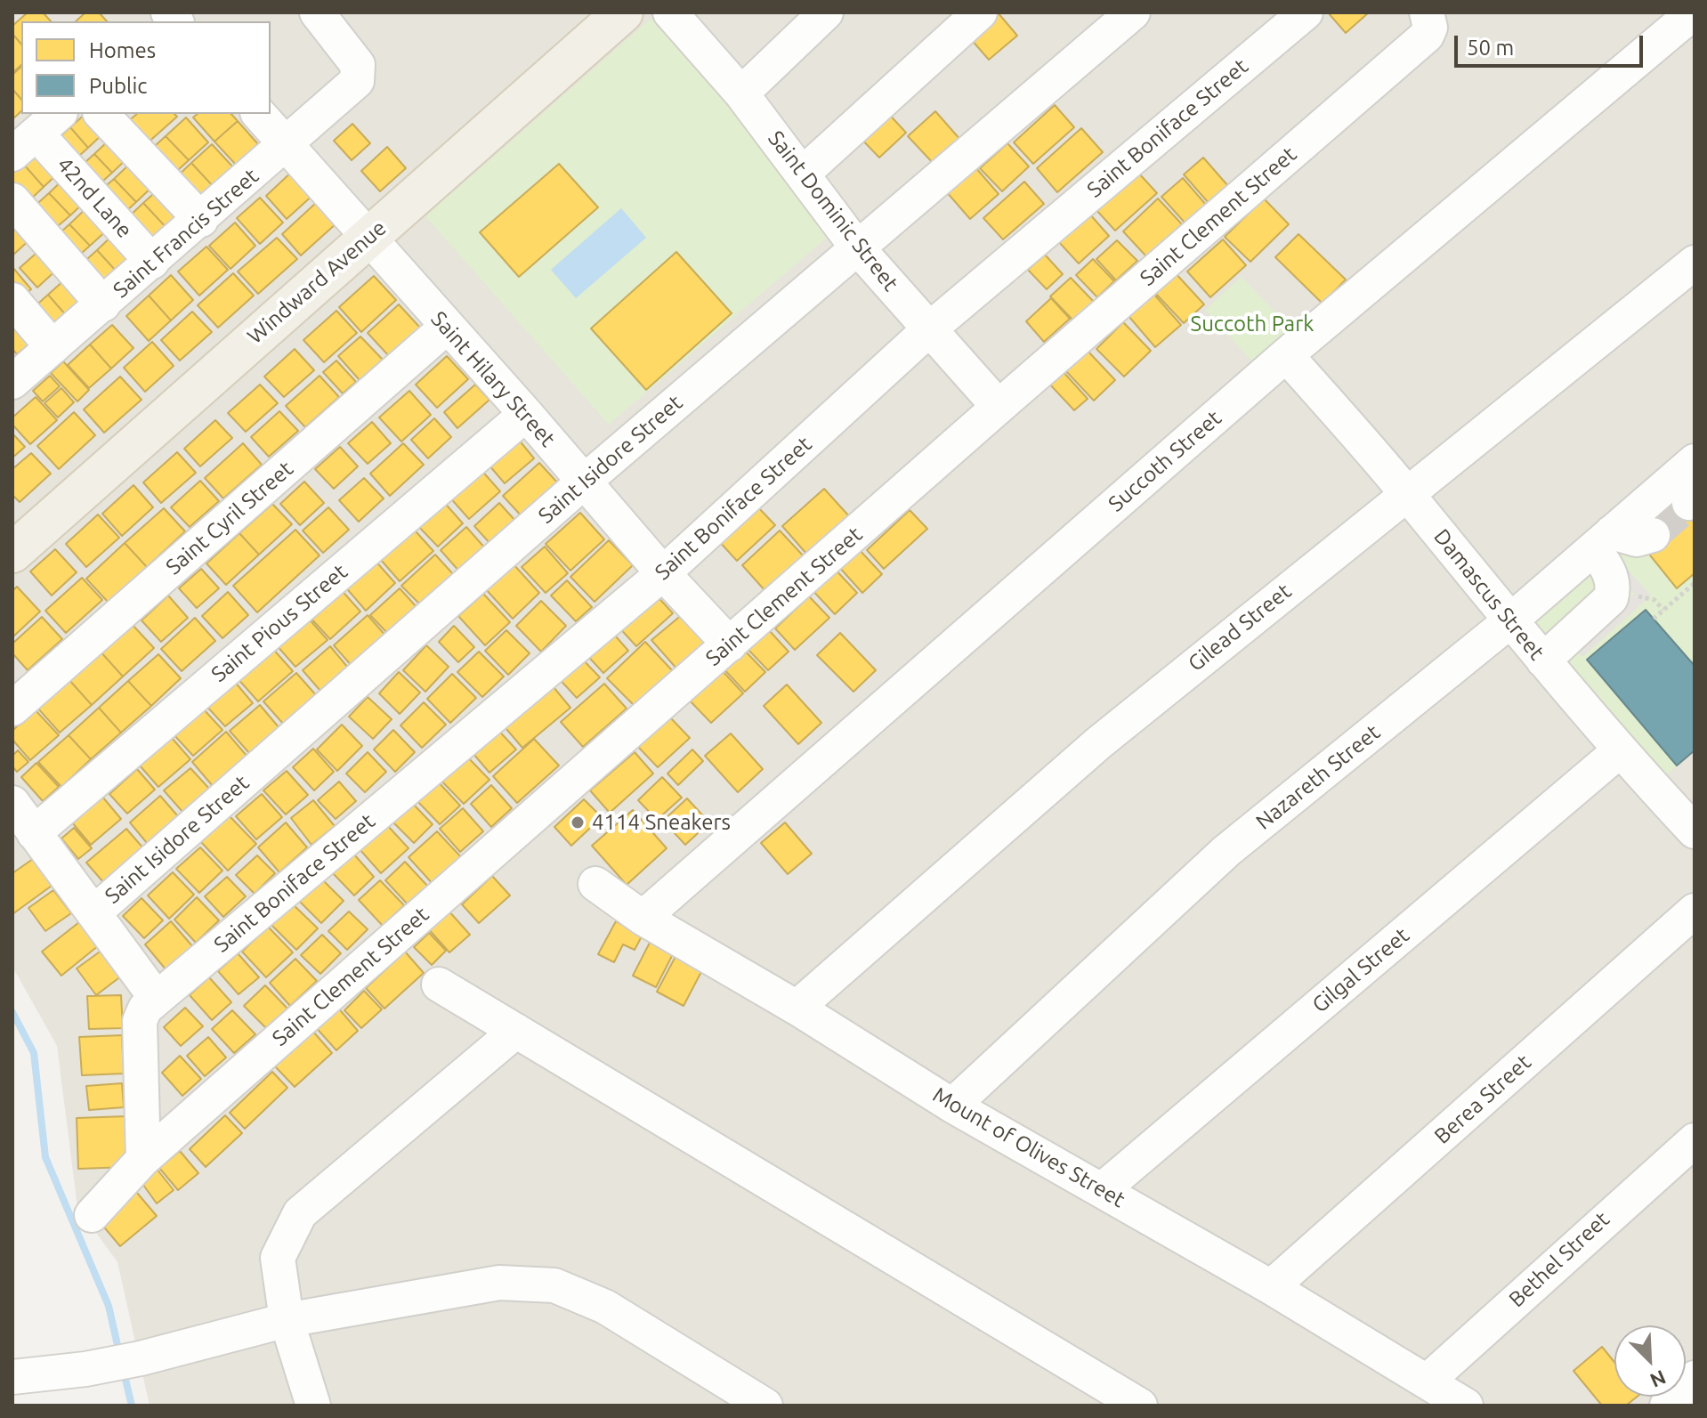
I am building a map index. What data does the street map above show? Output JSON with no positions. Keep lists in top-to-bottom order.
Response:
{
  "streets": {
    "main road": ["Windward Avenue"],
    "street": [
      "Saint Boniface Street",
      "42nd Lane",
      "Saint Dominic Street",
      "Saint Clement Street",
      "Saint Francis Street",
      "Saint Hilary Street",
      "Saint Isidore Street",
      "Succoth Street",
      "Saint Cyril Street",
      "Damascus Street",
      "Saint Pious Street",
      "Gilead Street",
      "Nazareth Street",
      "Gilgal Street",
      "Berea Street",
      "Mount of Olives Street",
      "Bethel Street"
    ]
  },
  "crossings": [
    ["Saint Boniface Street", "Saint Dominic Street"],
    ["Saint Boniface Street", "Saint Hilary Street"],
    ["42nd Lane", "Saint Francis Street"],
    ["Saint Dominic Street", "Saint Clement Street"],
    ["Saint Dominic Street", "Saint Isidore Street"],
    ["Saint Clement Street", "Saint Hilary Street"],
    ["Saint Francis Street", "Saint Hilary Street"],
    ["Windward Avenue", "Saint Hilary Street"],
    ["Saint Hilary Street", "Saint Isidore Street"],
    ["Saint Hilary Street", "Saint Cyril Street"],
    ["Saint Hilary Street", "Saint Pious Street"],
    ["Succoth Street", "Damascus Street"],
    ["Succoth Street", "Mount of Olives Street"],
    ["Damascus Street", "Gilead Street"],
    ["Damascus Street", "Nazareth Street"],
    ["Damascus Street", "Gilgal Street"],
    ["Gilead Street", "Mount of Olives Street"],
    ["Nazareth Street", "Mount of Olives Street"],
    ["Gilgal Street", "Mount of Olives Street"],
    ["Berea Street", "Mount of Olives Street"],
    ["Mount of Olives Street", "Bethel Street"]
  ],
  "parks": ["Succoth Park"],
  "places": ["4114 Sneakers"],
  "legend": ["Homes", "Public"],
  "scale_bar": "50 m",
  "north": "bottom right"
}
